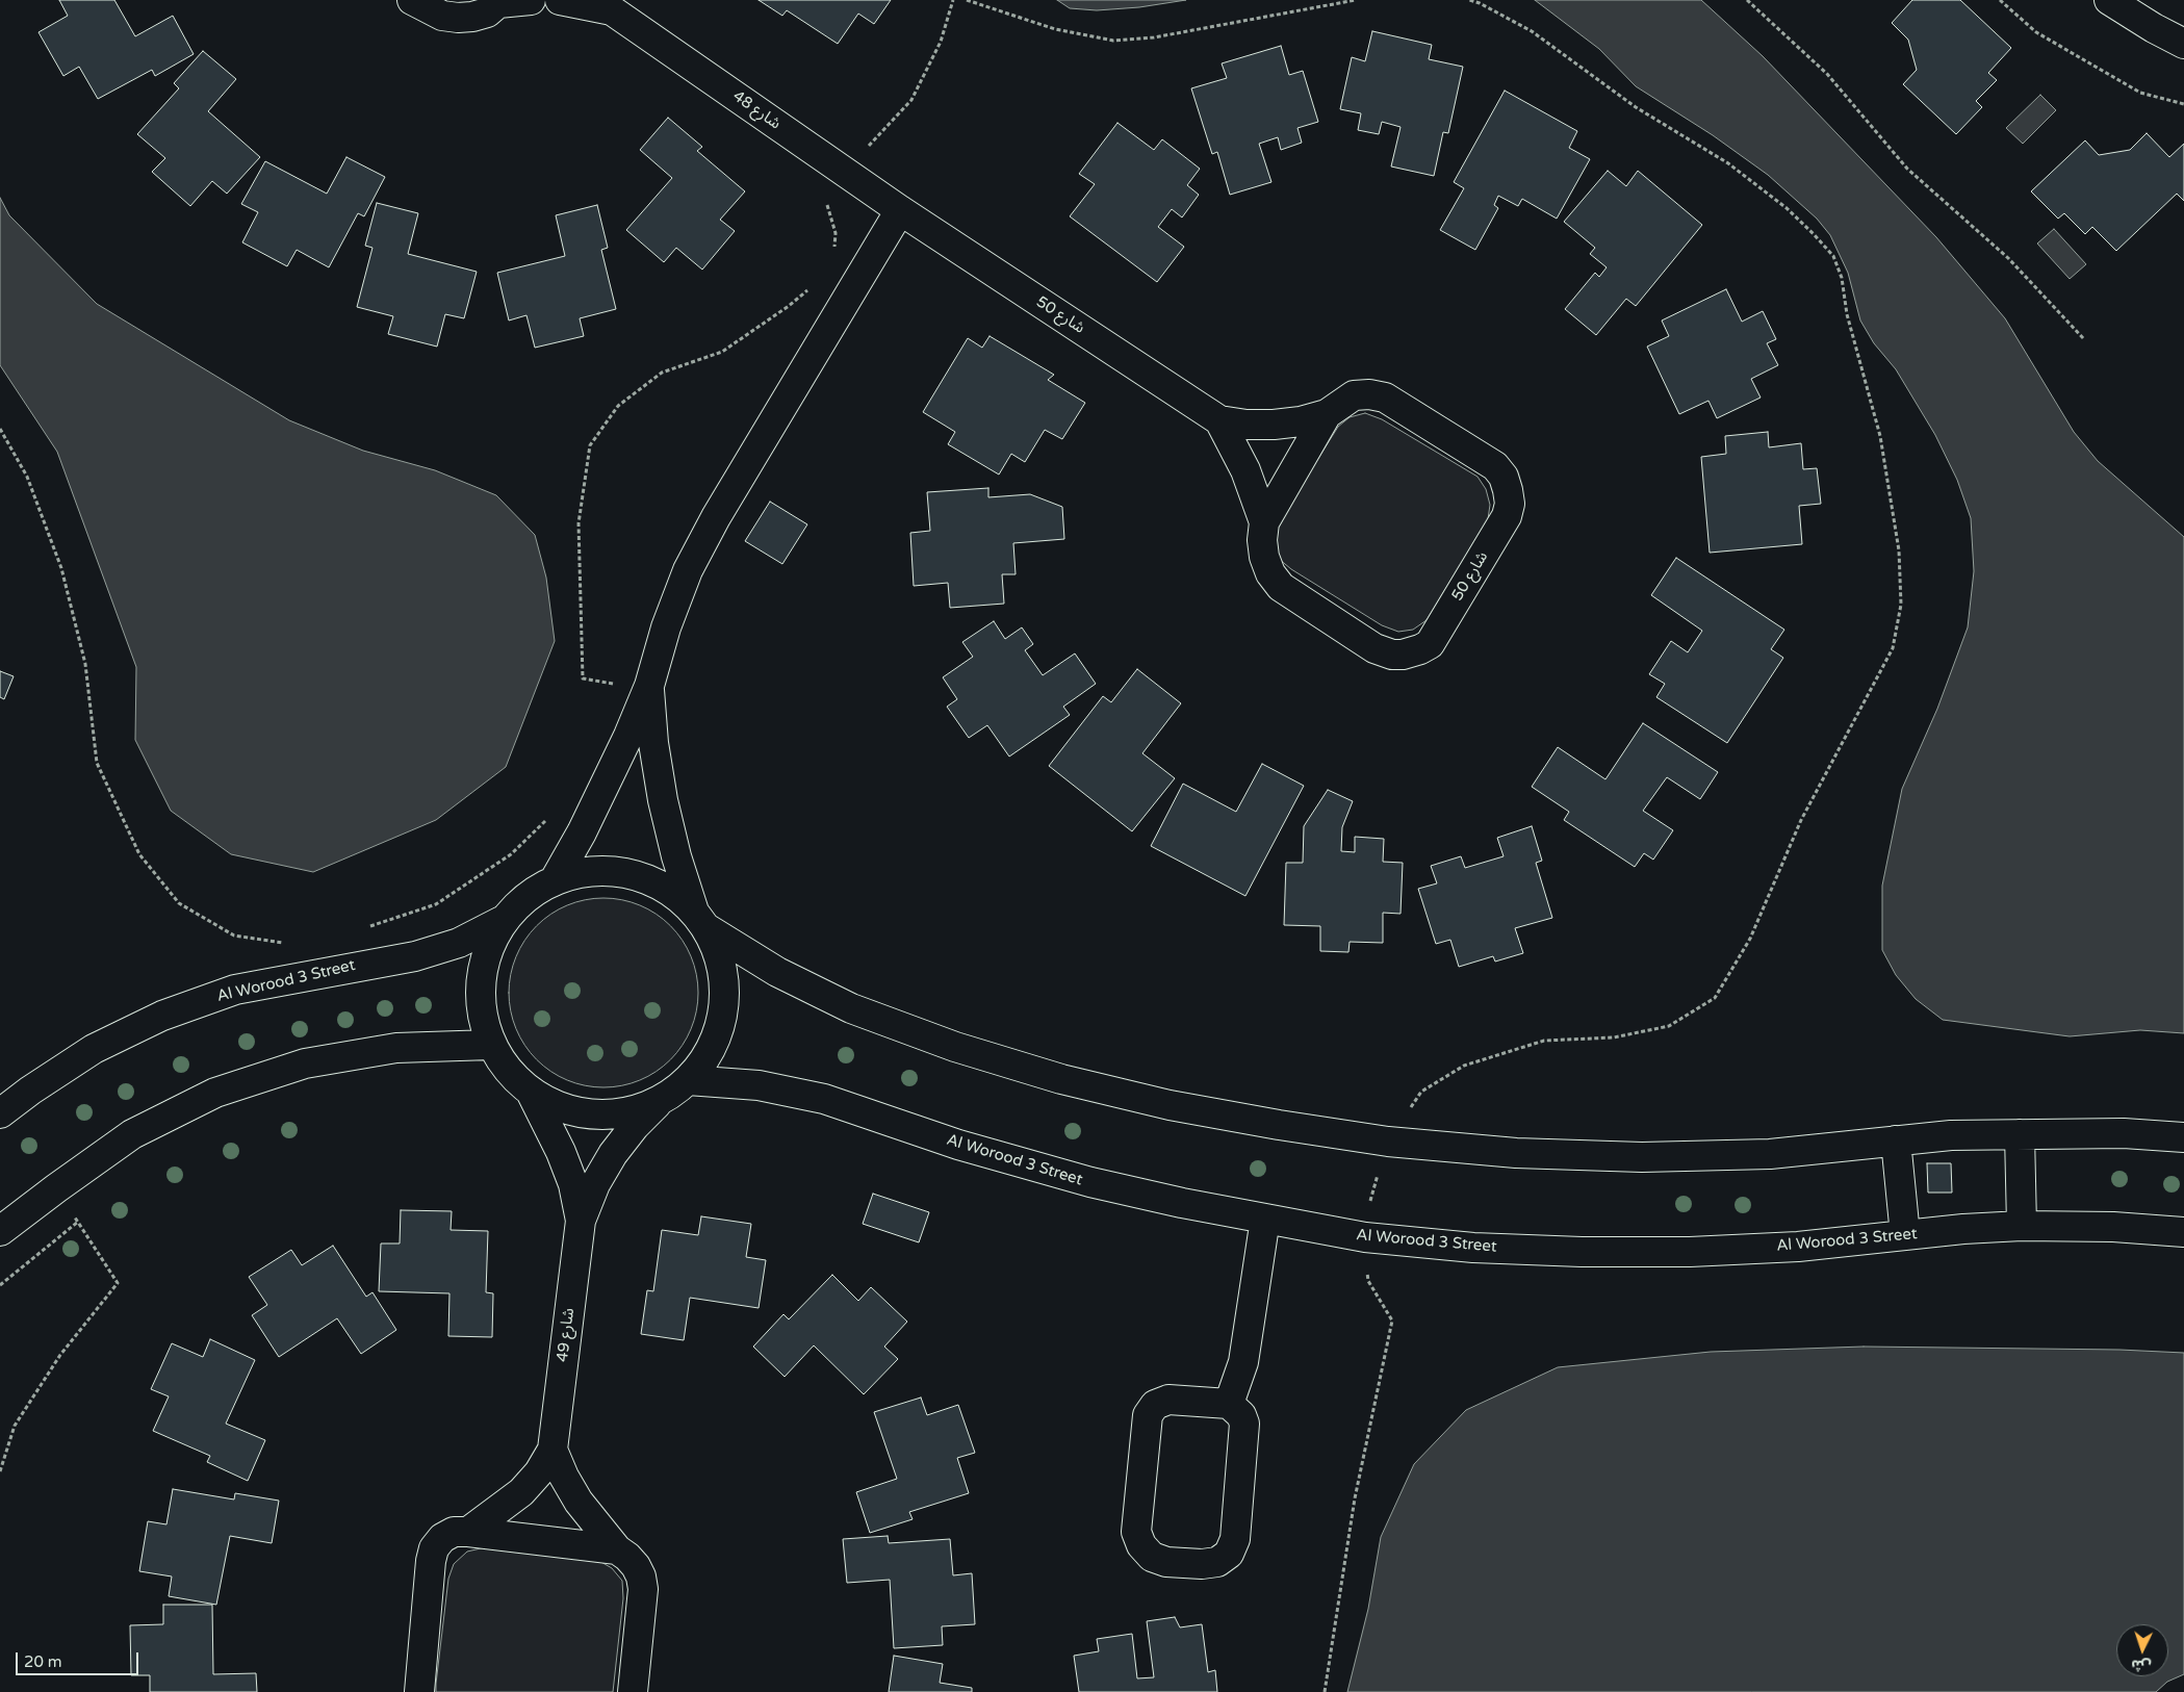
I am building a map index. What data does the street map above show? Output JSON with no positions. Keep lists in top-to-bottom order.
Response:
{
  "streets": {
    "street": [
      "شارع 48",
      "شارع 50",
      "Al Worood 3 Street",
      "شارع 49"
    ]
  },
  "crossings": [
    ["شارع 48", "شارع 50"]
  ],
  "scale_bar": "20 m",
  "north": "bottom"
}
